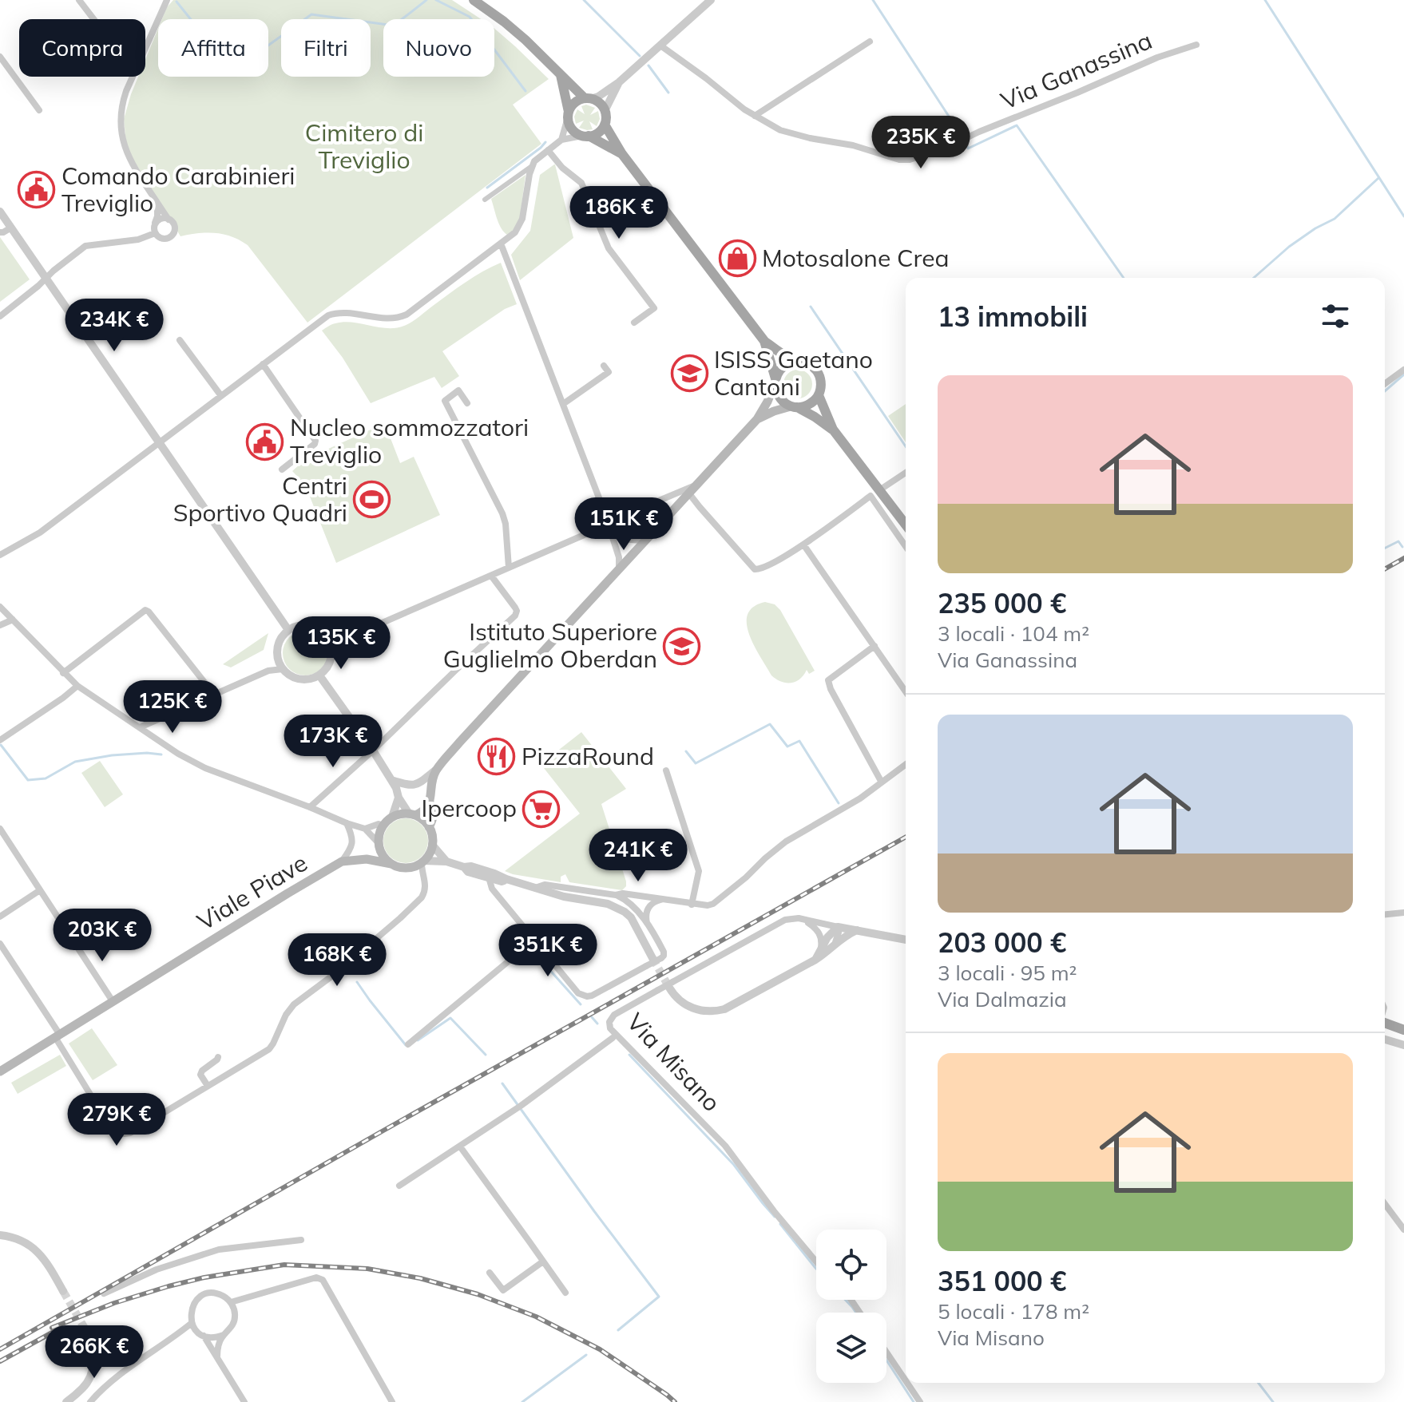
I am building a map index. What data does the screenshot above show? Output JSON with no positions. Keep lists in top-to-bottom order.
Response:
{
  "streets": {
    "main road": ["Viale Piave"],
    "street": ["Via Ganassina", "Via Misano"]
  },
  "parks": ["Cimitero di Treviglio"],
  "places": {
    "public building": ["Comando Carabinieri Treviglio", "Nucleo sommozzatori Treviglio"],
    "shop": ["Motosalone Crea"],
    "school or university": ["ISISS Gaetano Cantoni", "Istituto Superiore Guglielmo Oberdan"],
    "sports": ["Centri Sportivo Quadri"],
    "restaurant": ["PizzaRound"],
    "supermarket": ["Ipercoop"]
  },
  "page": {
    "chip": [
      "Compra",
      "Affitta",
      "Filtri",
      "Nuovo"
    ],
    "price": [
      "235K €",
      "186K €",
      "234K €",
      "151K €",
      "135K €",
      "125K €",
      "173K €",
      "241K €",
      "203K €",
      "351K €",
      "168K €",
      "279K €",
      "266K €"
    ],
    "heading": "13 immobili",
    "list": [
      {
        "name": "235 000 €",
        "note": "3 locali · 104 m² · Via Ganassina"
      },
      {
        "name": "203 000 €",
        "note": "3 locali · 95 m² · Via Dalmazia"
      },
      {
        "name": "351 000 €",
        "note": "5 locali · 178 m² · Via Misano"
      }
    ]
  }
}
